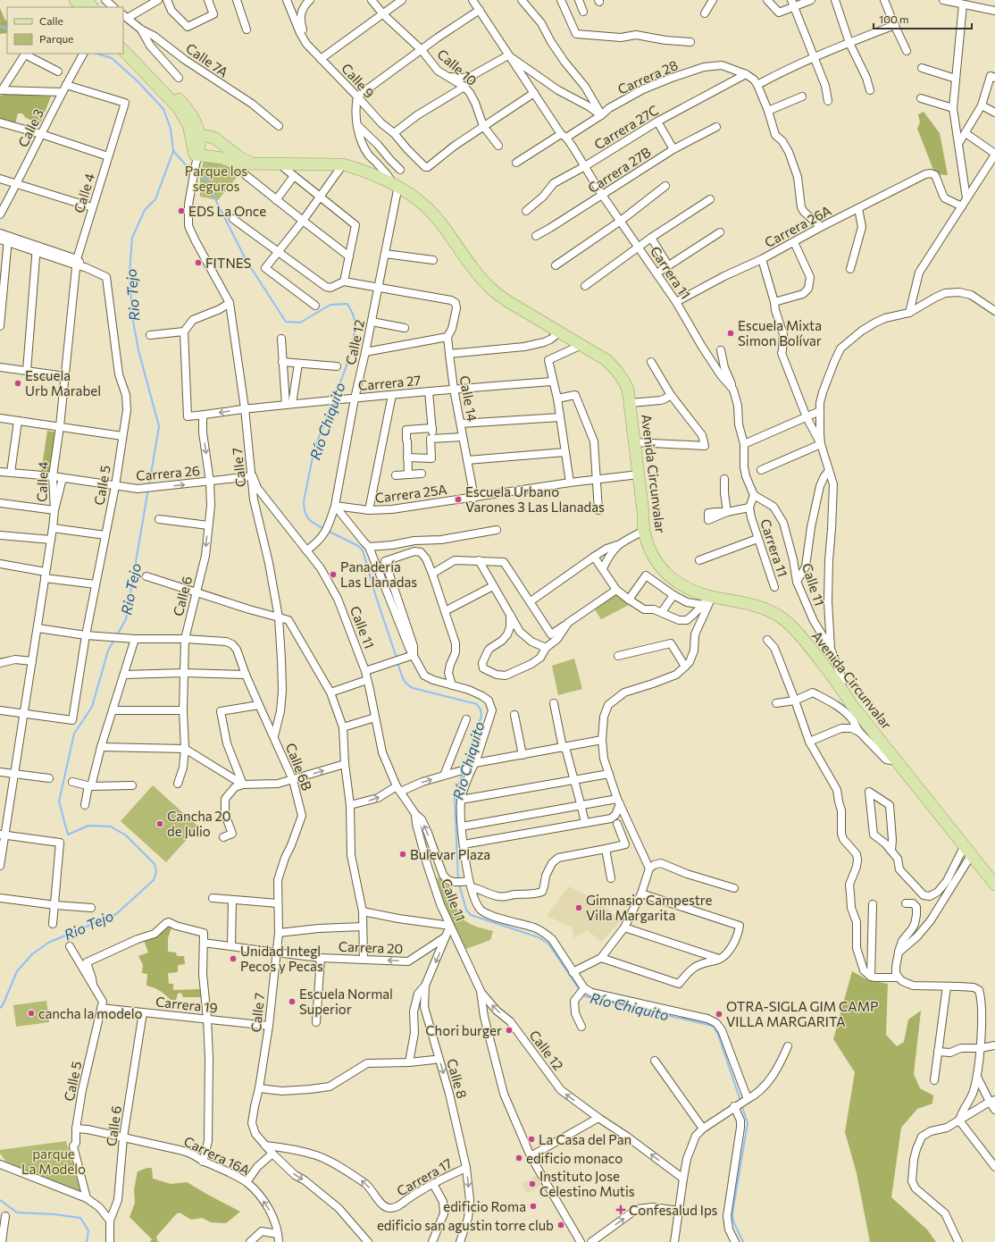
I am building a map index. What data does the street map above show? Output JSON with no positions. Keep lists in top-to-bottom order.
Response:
{
  "streets": {
    "main road": ["Avenida Circunvalar"],
    "street": [
      "Calle 7A",
      "Calle 10",
      "Carrera 28",
      "Calle 9",
      "Carrera 27C",
      "Calle 3",
      "Carrera 27B",
      "Calle 4",
      "Carrera 26A",
      "Carrera 11",
      "Calle 12",
      "Carrera 27",
      "Calle 14",
      "Calle 7",
      "Carrera 26",
      "Calle 5",
      "Carrera 25A",
      "Calle 11",
      "Calle 6",
      "Calle 6B",
      "Carrera 20",
      "Carrera 19",
      "Calle 8",
      "Carrera 16A",
      "Carrera 17"
    ]
  },
  "crossings": [
    ["Calle 10", "Calle 9"],
    ["Carrera 28", "Carrera 27C"],
    ["Carrera 28", "Carrera 11"],
    ["Carrera 27C", "Carrera 11"],
    ["Calle 3", "Calle 4"],
    ["Carrera 27B", "Carrera 11"],
    ["Calle 4", "Carrera 26"],
    ["Calle 4", "Calle 5"],
    ["Carrera 26A", "Carrera 11"],
    ["Carrera 11", "Calle 11"],
    ["Calle 12", "Carrera 27"],
    ["Calle 12", "Calle 14"],
    ["Calle 12", "Avenida Circunvalar"],
    ["Calle 12", "Carrera 25A"],
    ["Calle 12", "Calle 11"],
    ["Carrera 27", "Calle 14"],
    ["Carrera 27", "Calle 7"],
    ["Carrera 27", "Calle 6"],
    ["Calle 14", "Carrera 25A"],
    ["Calle 7", "Carrera 26"],
    ["Calle 7", "Avenida Circunvalar"],
    ["Calle 7", "Calle 11"],
    ["Calle 7", "Calle 6B"],
    ["Calle 7", "Carrera 20"],
    ["Calle 7", "Carrera 19"],
    ["Calle 7", "Carrera 17"],
    ["Carrera 26", "Calle 5"],
    ["Carrera 26", "Calle 11"],
    ["Carrera 26", "Calle 6"],
    ["Avenida Circunvalar", "Carrera 25A"],
    ["Avenida Circunvalar", "Calle 11"],
    ["Calle 5", "Carrera 19"],
    ["Calle 5", "Carrera 16A"],
    ["Calle 11", "Calle 8"],
    ["Calle 6", "Calle 6B"],
    ["Calle 6", "Carrera 19"],
    ["Calle 6", "Carrera 16A"],
    ["Carrera 20", "Calle 8"],
    ["Calle 8", "Carrera 17"]
  ],
  "one_way": ["Calle 12", "Carrera 17"],
  "water": ["Rio Tejo", "Río Chiquito"],
  "parks": ["Parque los seguros", "parque La Modelo"],
  "places": {
    "other": [
      "EDS La Once",
      "FITNES",
      "Escuela Mixta Simon Bolívar",
      "Escuela Urb Marabel",
      "Escuela Urbano Varones 3 Las Llanadas",
      "Panadería Las Llanadas",
      "Cancha 20 de Julio",
      "Bulevar Plaza",
      "Gimnasio Campestre Villa Margarita",
      "Unidad Integl Pecos y Pecas",
      "Escuela Normal Superior",
      "cancha la modelo",
      "OTRA-SIGLA GIM CAMP VILLA MARGARITA",
      "Chori burger",
      "La Casa del Pan",
      "edificio monaco",
      "Instituto Jose Celestino Mutis",
      "edificio Roma",
      "edificio san agustin torre club"
    ],
    "health": ["Confesalud Ips"]
  },
  "legend": ["Calle", "Parque"],
  "scale_bar": "100 m"
}
